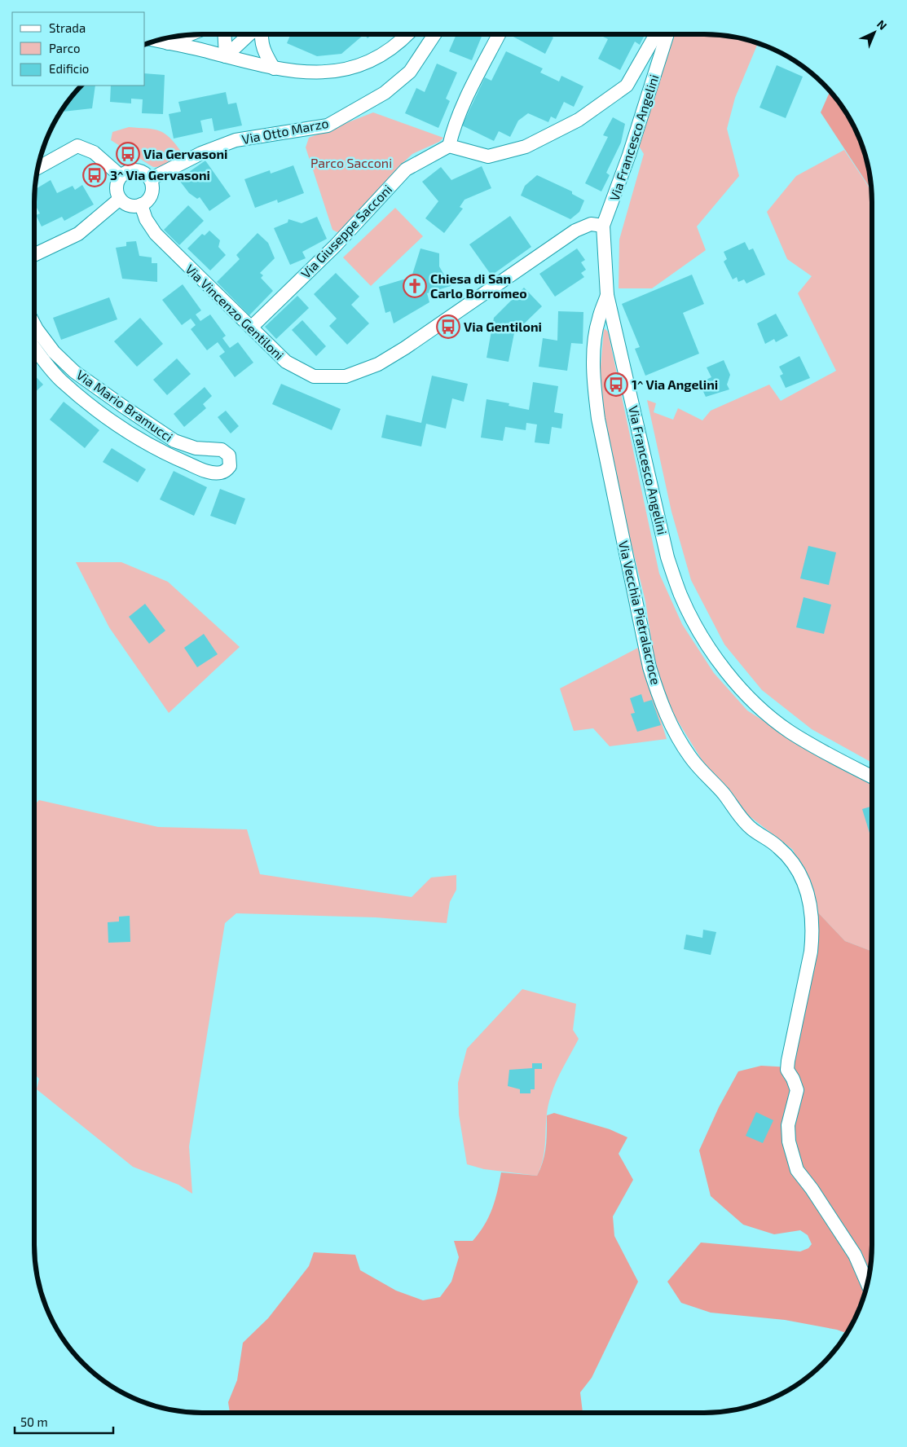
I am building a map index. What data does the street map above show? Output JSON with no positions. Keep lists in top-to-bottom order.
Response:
{
  "streets": {
    "street": [
      "Via Otto Marzo",
      "Via Francesco Angelini",
      "Via Giuseppe Sacconi",
      "Via Vincenzo Gentiloni",
      "Via Mario Bramucci",
      "Via Vecchia Pietralacroce"
    ]
  },
  "crossings": [
    ["Via Otto Marzo", "Via Vincenzo Gentiloni"],
    ["Via Francesco Angelini", "Via Vincenzo Gentiloni"],
    ["Via Francesco Angelini", "Via Vecchia Pietralacroce"],
    ["Via Giuseppe Sacconi", "Via Vincenzo Gentiloni"]
  ],
  "parks": ["Parco Sacconi"],
  "places": {
    "bus stop": [
      "Via Gervasoni",
      "3^ Via Gervasoni",
      "Via Gentiloni",
      "1^ Via Angelini"
    ],
    "church": ["Chiesa di San Carlo Borromeo"]
  },
  "legend": ["Strada", "Parco", "Edificio"],
  "scale_bar": "50 m",
  "north": "top right"
}
